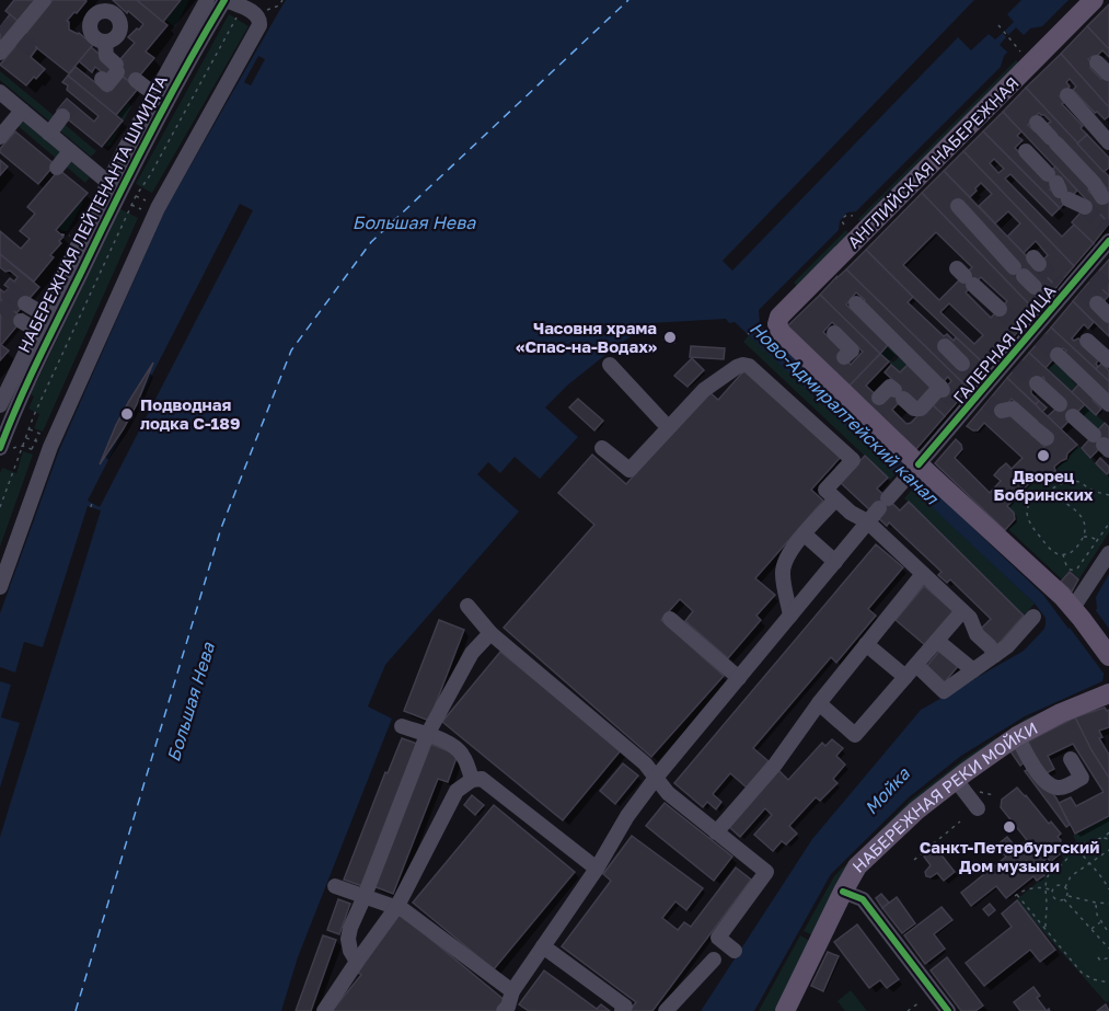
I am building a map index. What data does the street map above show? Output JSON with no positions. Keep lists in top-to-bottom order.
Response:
{
  "streets": {
    "main road": ["АНГЛИЙСКАЯ НАБЕРЕЖНАЯ", "НАБЕРЕЖНАЯ РЕКИ МОЙКИ"],
    "street": ["НАБЕРЕЖНАЯ ЛЕЙТЕНАНТА ШМИДТА", "ГАЛЕРНАЯ УЛИЦА"]
  },
  "water": ["Большая Нева", "Ново-Адмиралтейский канал", "Мойка"],
  "places": [
    "Часовня храма «Спас-на-Водах»",
    "Подводная лодка С-189",
    "Дворец Бобринских",
    "Санкт-Петербургский Дом музыки"
  ]
}
